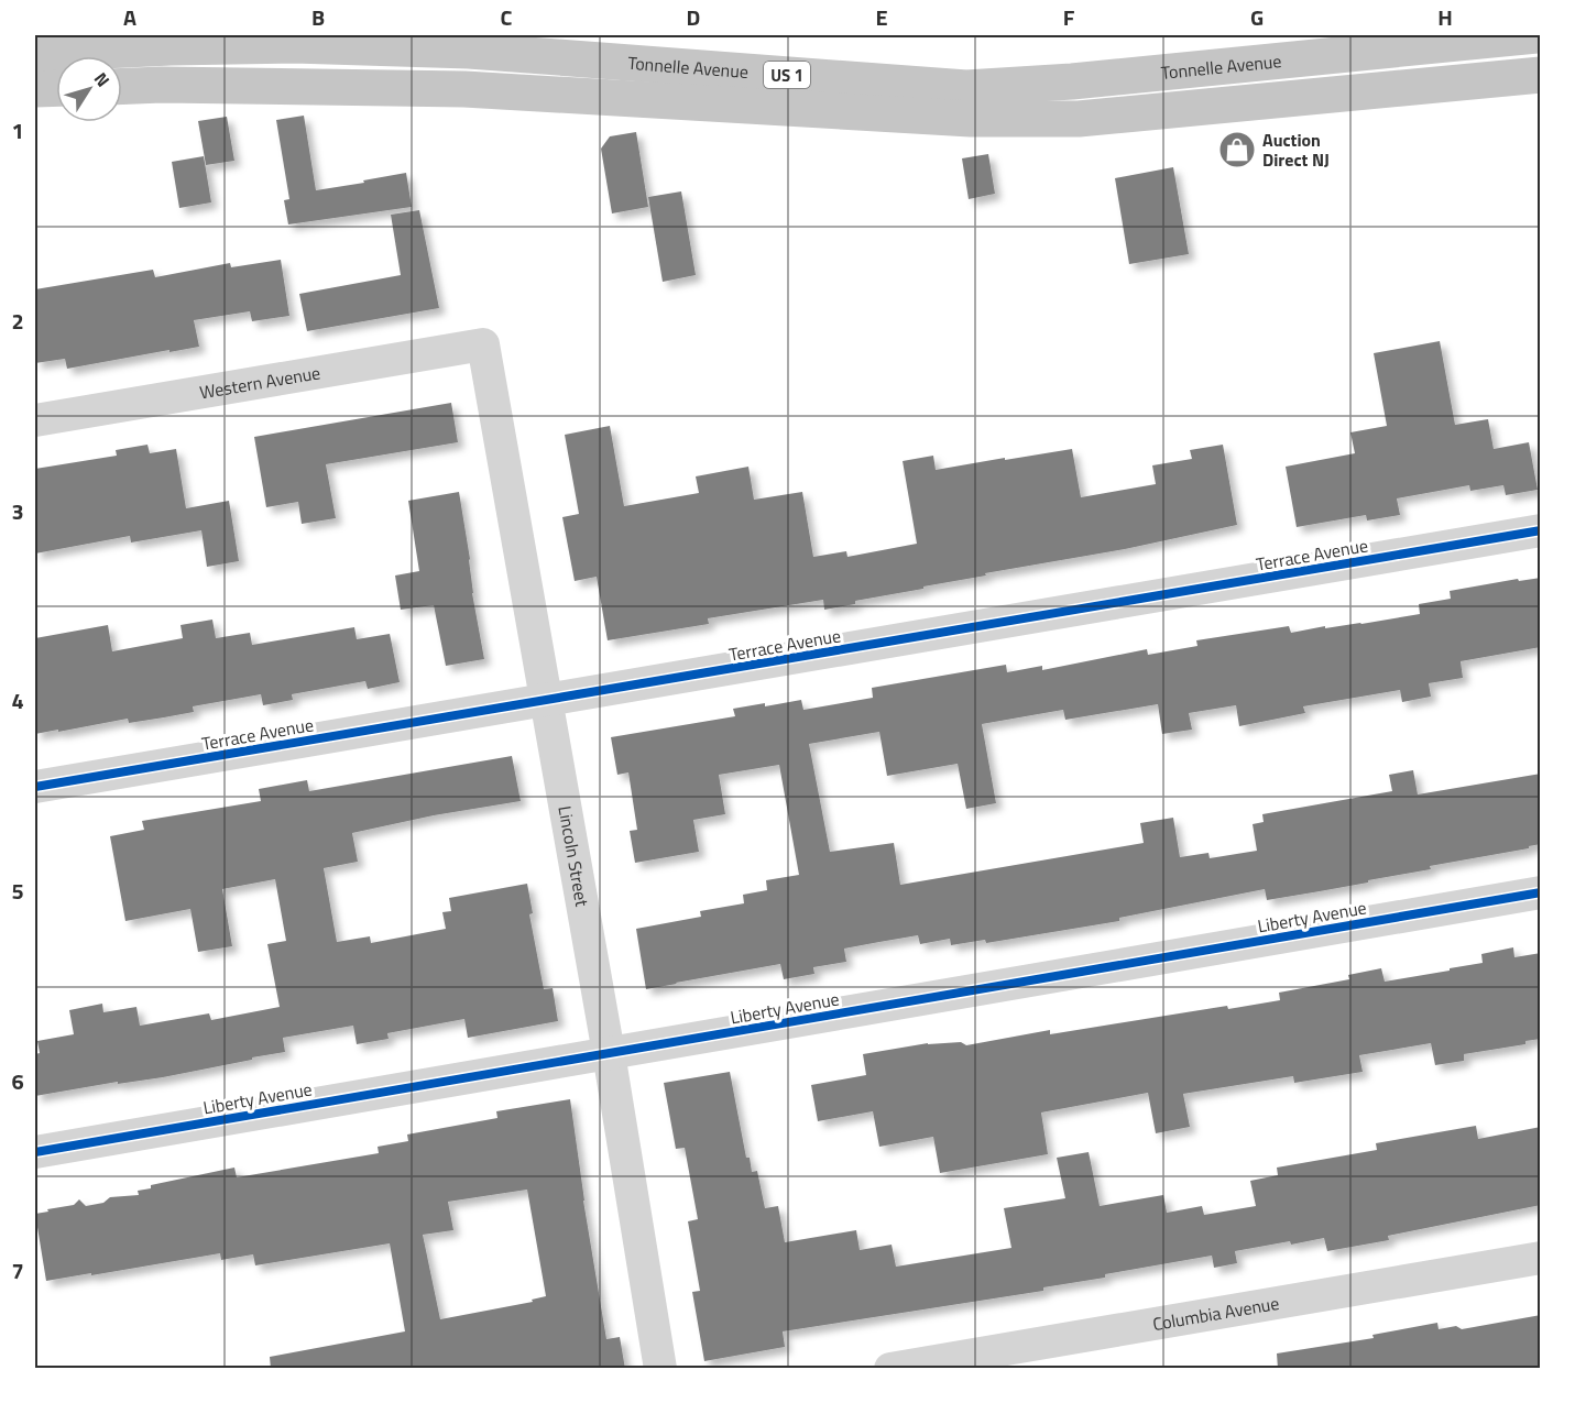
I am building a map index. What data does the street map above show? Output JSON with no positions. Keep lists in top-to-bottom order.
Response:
{
  "streets": {
    "highway": ["Tonnelle Avenue", "US 1"],
    "street": [
      "Western Avenue",
      "Terrace Avenue",
      "Lincoln Street",
      "Liberty Avenue",
      "Columbia Avenue"
    ]
  },
  "crossings": [
    ["Western Avenue", "Lincoln Street"],
    ["Terrace Avenue", "Lincoln Street"],
    ["Lincoln Street", "Liberty Avenue"]
  ],
  "places": {
    "shop": ["Auction Direct NJ"]
  },
  "north": "top right",
  "grid": {
    "columns": [
      "A",
      "B",
      "C",
      "D",
      "E",
      "F",
      "G",
      "H"
    ],
    "rows": [
      "1",
      "2",
      "3",
      "4",
      "5",
      "6",
      "7"
    ]
  }
}
